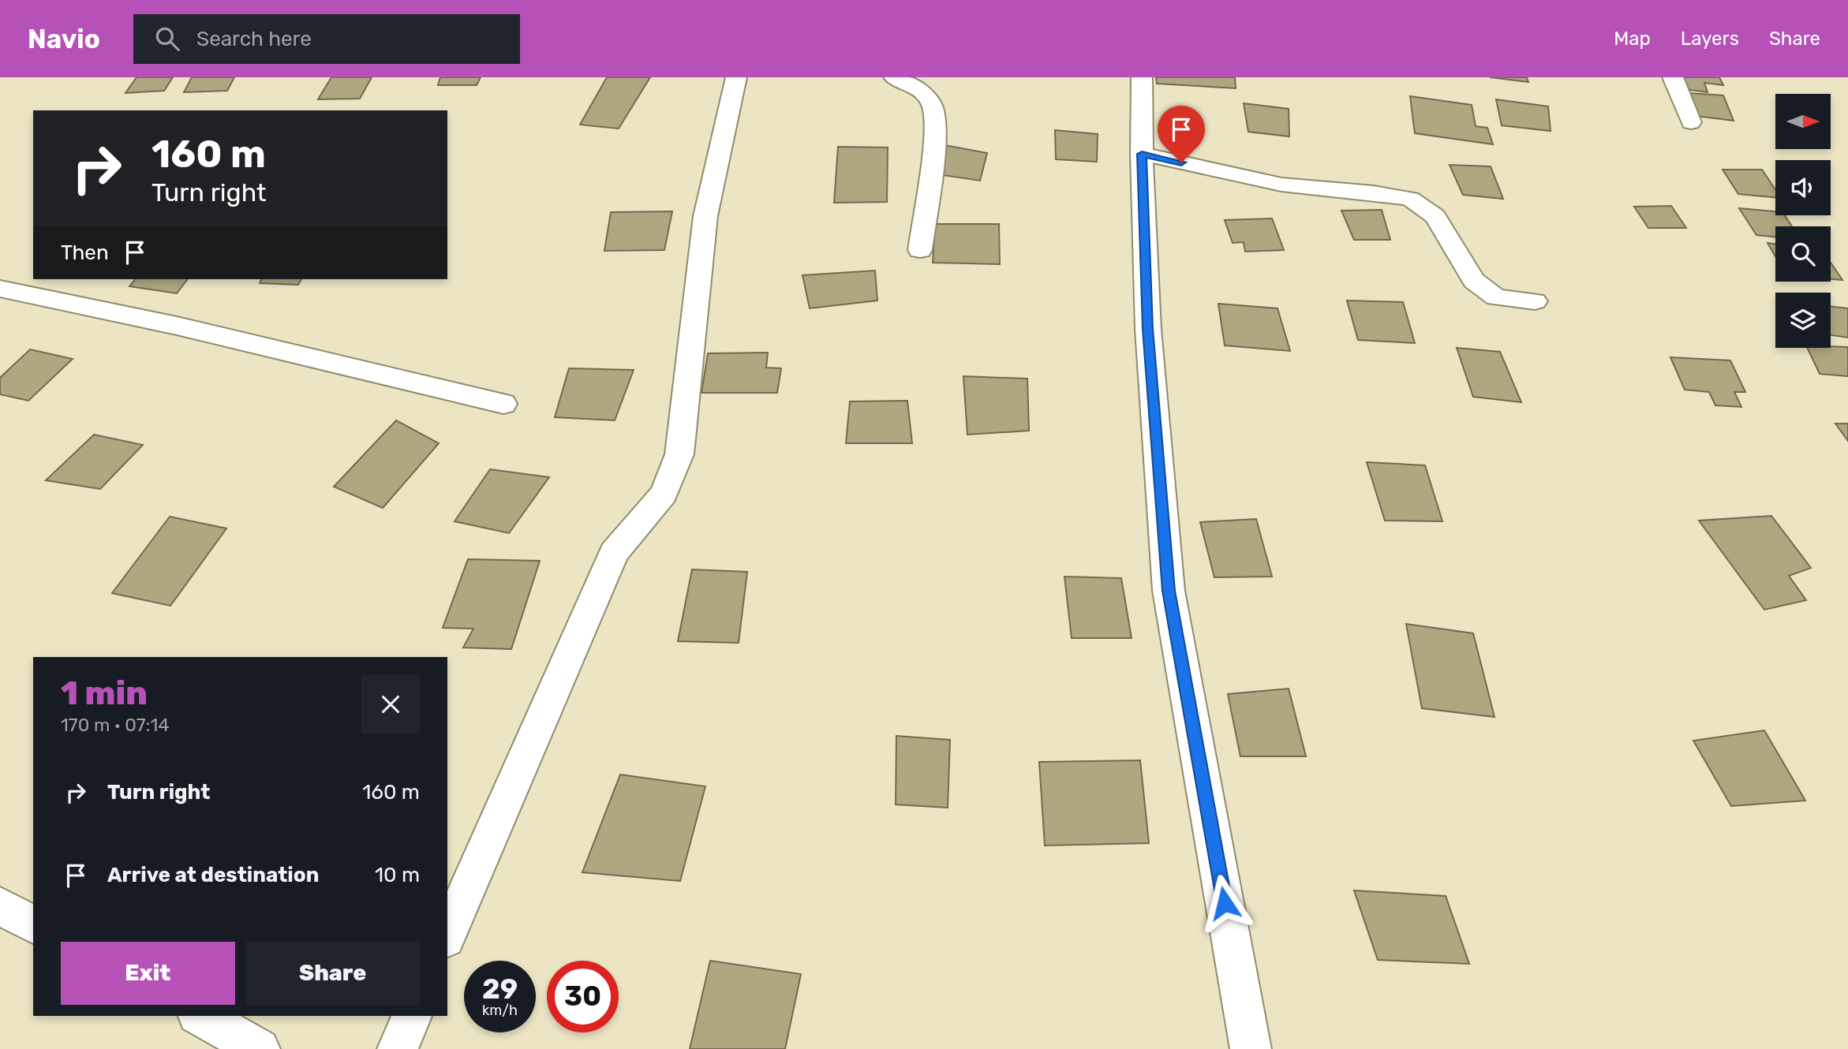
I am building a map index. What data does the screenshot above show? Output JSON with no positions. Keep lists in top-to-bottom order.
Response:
{
  "north": "right",
  "page": {
    "header": "Navio",
    "search": "Search here",
    "nav": ["Map", "Layers", "Share"],
    "turn": ["160 m", "Turn right"],
    "then": "Then",
    "heading": ["1 min", "170 m · 07:14"],
    "list": [
      {
        "name": "Turn right",
        "value": "160 m"
      },
      {
        "name": "Arrive at destination",
        "value": "10 m"
      }
    ],
    "buttons": ["Exit", "Share"],
    "speed": "29 km/h",
    "limit": "30"
  }
}
